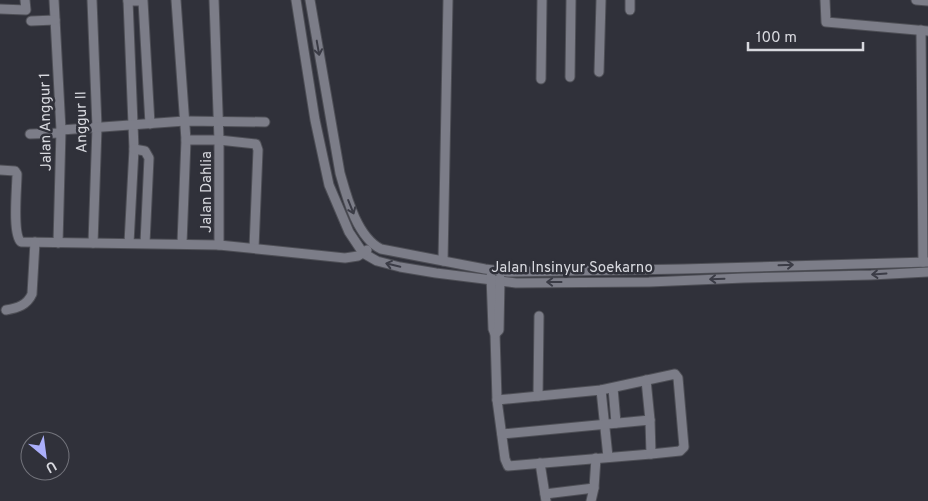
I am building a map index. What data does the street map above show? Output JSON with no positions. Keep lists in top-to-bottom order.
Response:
{
  "streets": {
    "street": [
      "Jalan Anggur 1",
      "Anggur II",
      "Jalan Dahlia",
      "Jalan Insinyur Soekarno"
    ]
  },
  "scale_bar": "100 m",
  "north": "bottom right"
}
